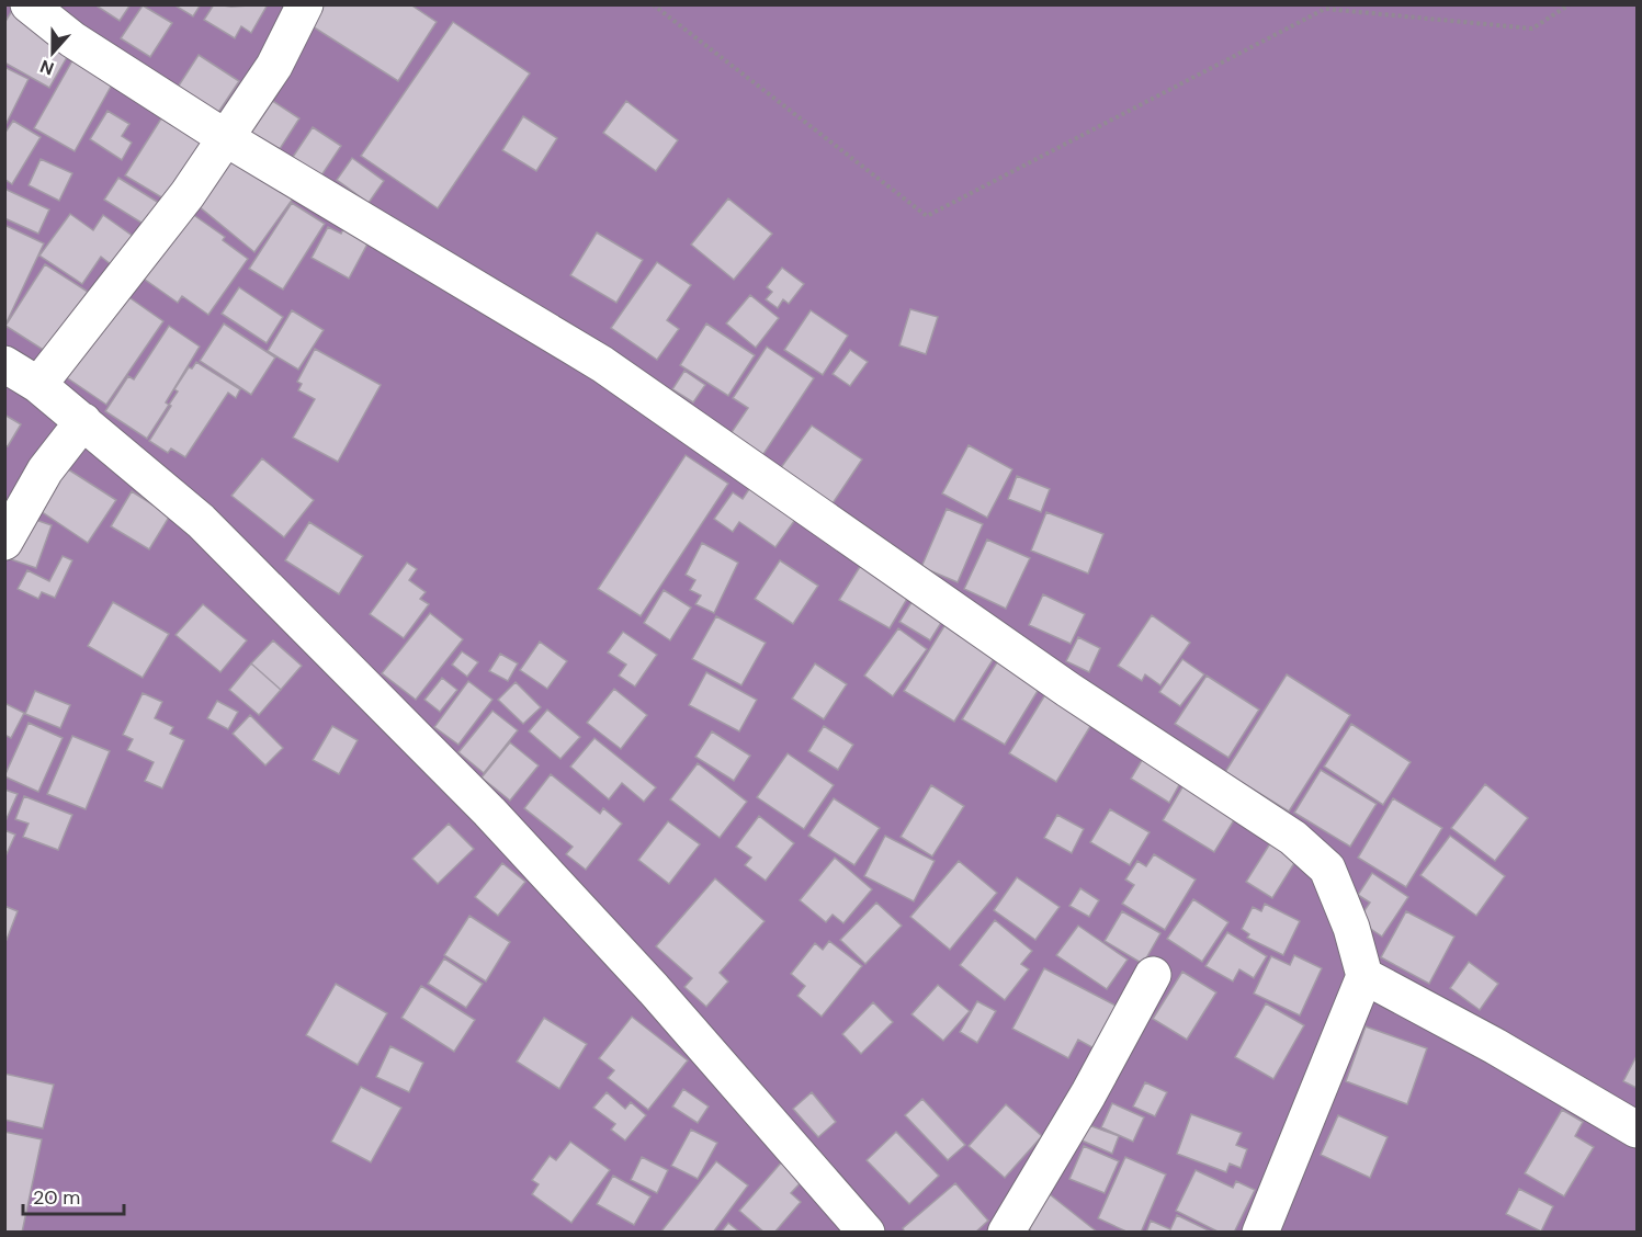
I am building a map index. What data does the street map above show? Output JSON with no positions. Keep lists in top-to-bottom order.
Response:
{
  "scale_bar": "20 m",
  "north": "bottom"
}
